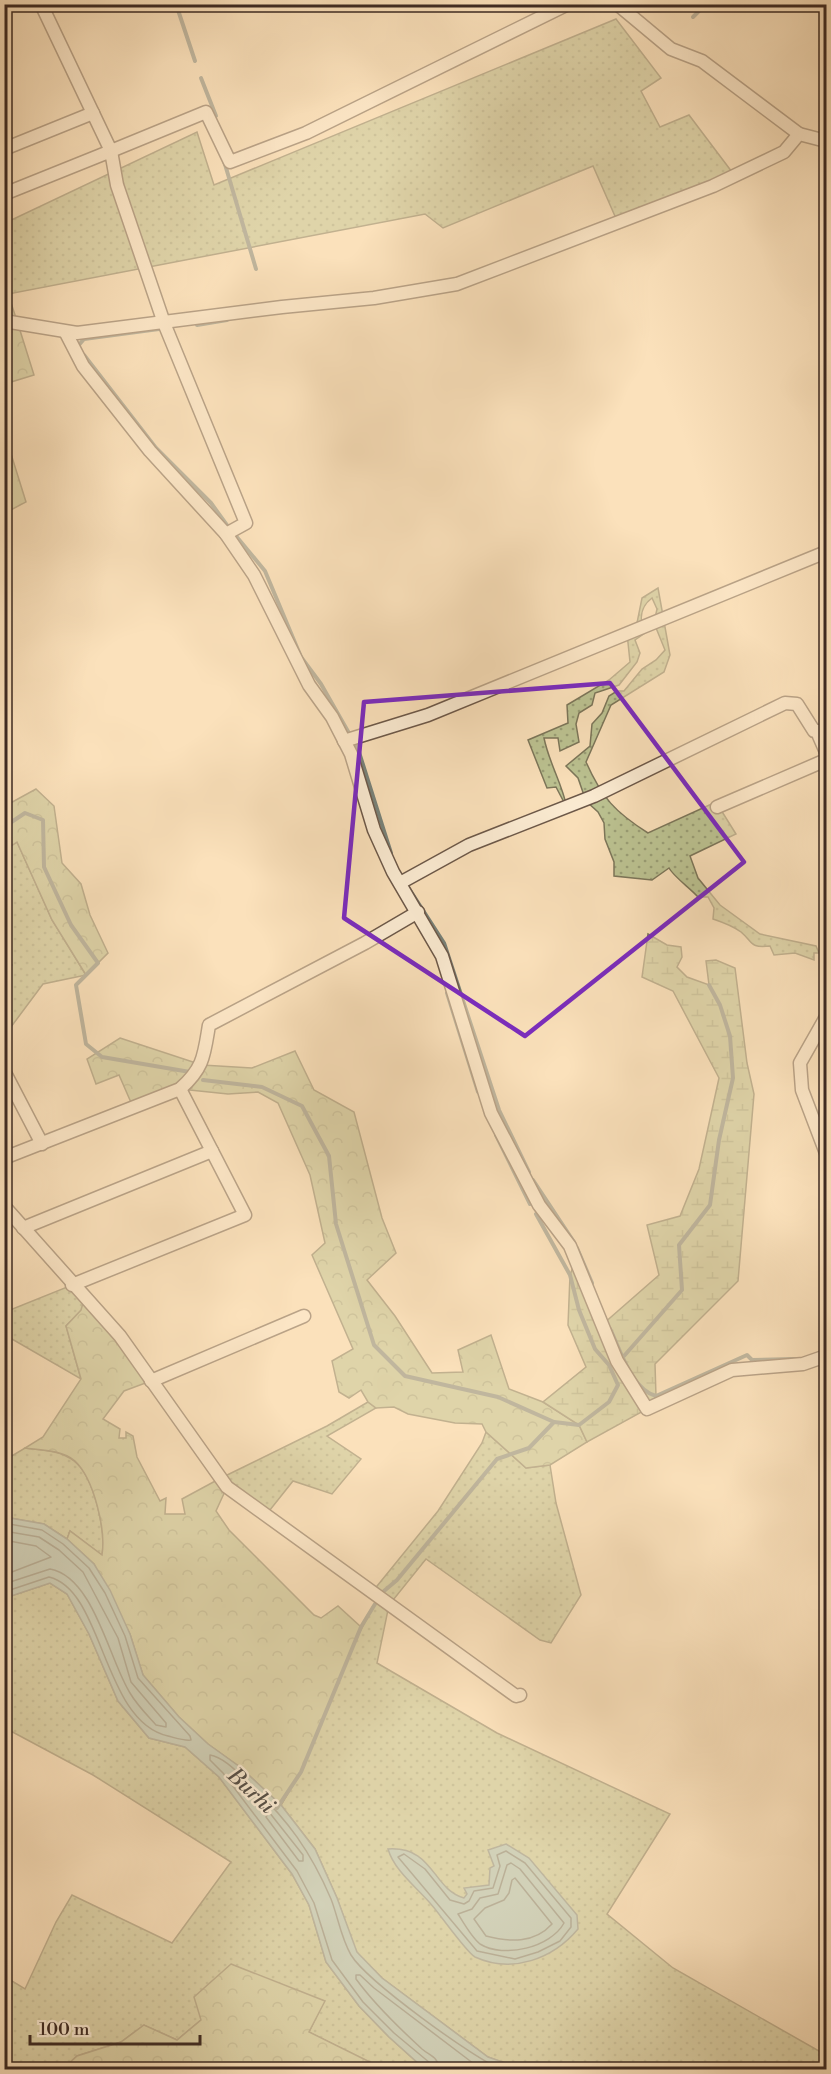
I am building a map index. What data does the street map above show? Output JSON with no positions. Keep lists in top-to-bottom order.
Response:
{
  "water": ["Burhi"],
  "scale_bar": "100 m"
}
